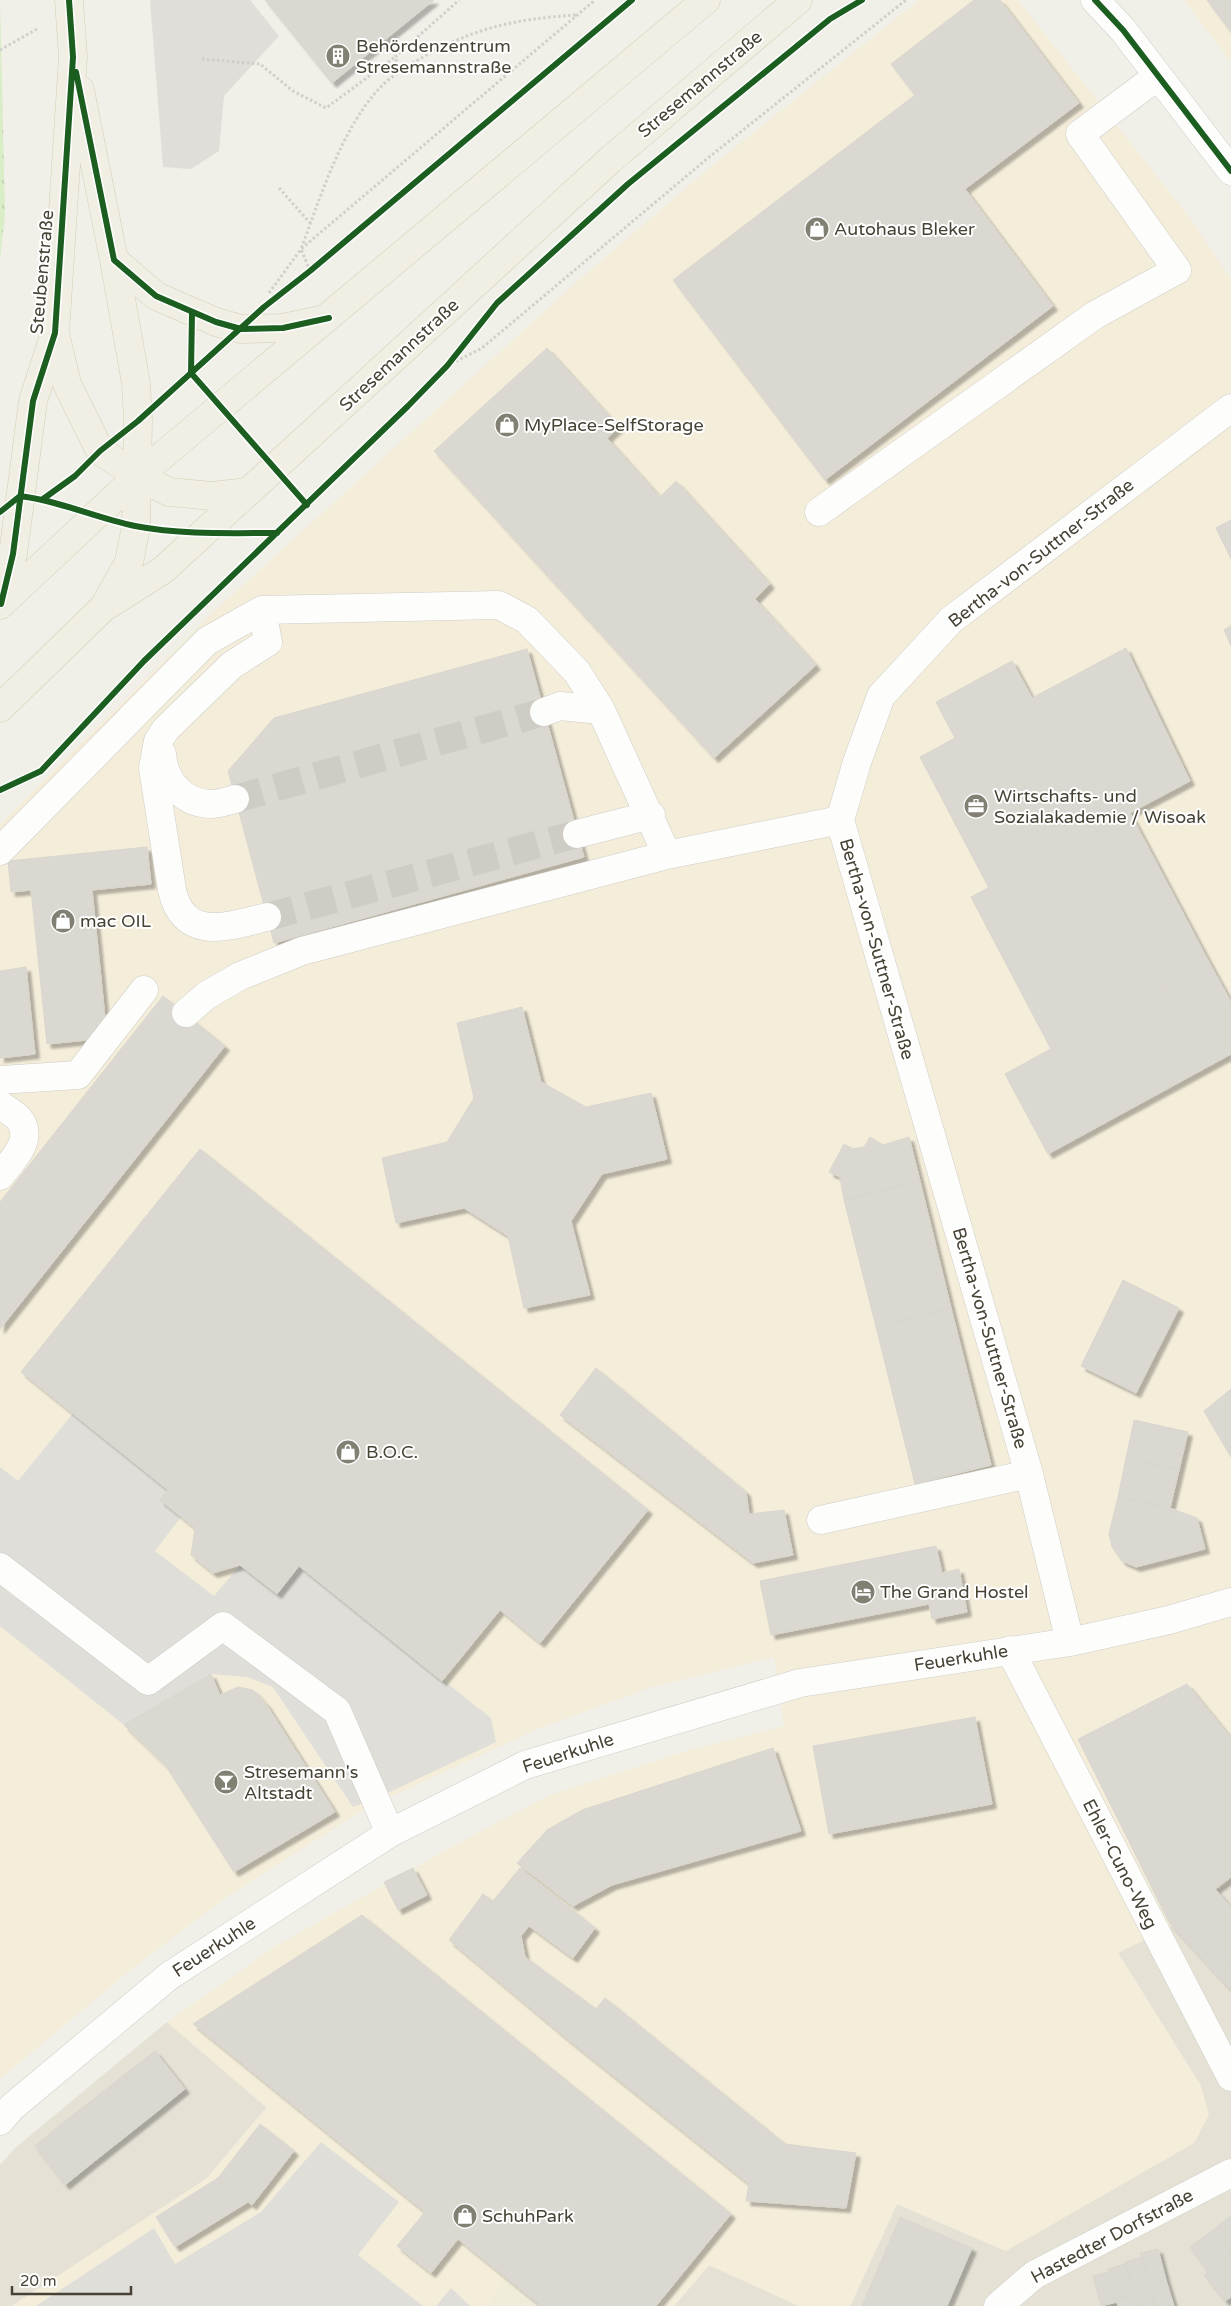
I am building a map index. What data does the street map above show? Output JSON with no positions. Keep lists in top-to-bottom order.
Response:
{
  "streets": {
    "main road": ["Stresemannstraße", "Steubenstraße"],
    "street": [
      "Bertha-von-Suttner-Straße",
      "Feuerkuhle",
      "Ehler-Cuno-Weg",
      "Hastedter Dorfstraße"
    ]
  },
  "crossings": [
    ["Stresemannstraße", "Steubenstraße"],
    ["Bertha-von-Suttner-Straße", "Feuerkuhle"],
    ["Feuerkuhle", "Ehler-Cuno-Weg"]
  ],
  "places": {
    "building": ["Behördenzentrum Stresemannstraße"],
    "shop": [
      "Autohaus Bleker",
      "MyPlace-SelfStorage",
      "mac OIL",
      "B.O.C.",
      "SchuhPark"
    ],
    "office": ["Wirtschafts- und Sozialakademie / Wisoak"],
    "hotel": ["The Grand Hostel"],
    "bar": ["Stresemann's Altstadt"]
  },
  "scale_bar": "20 m"
}
